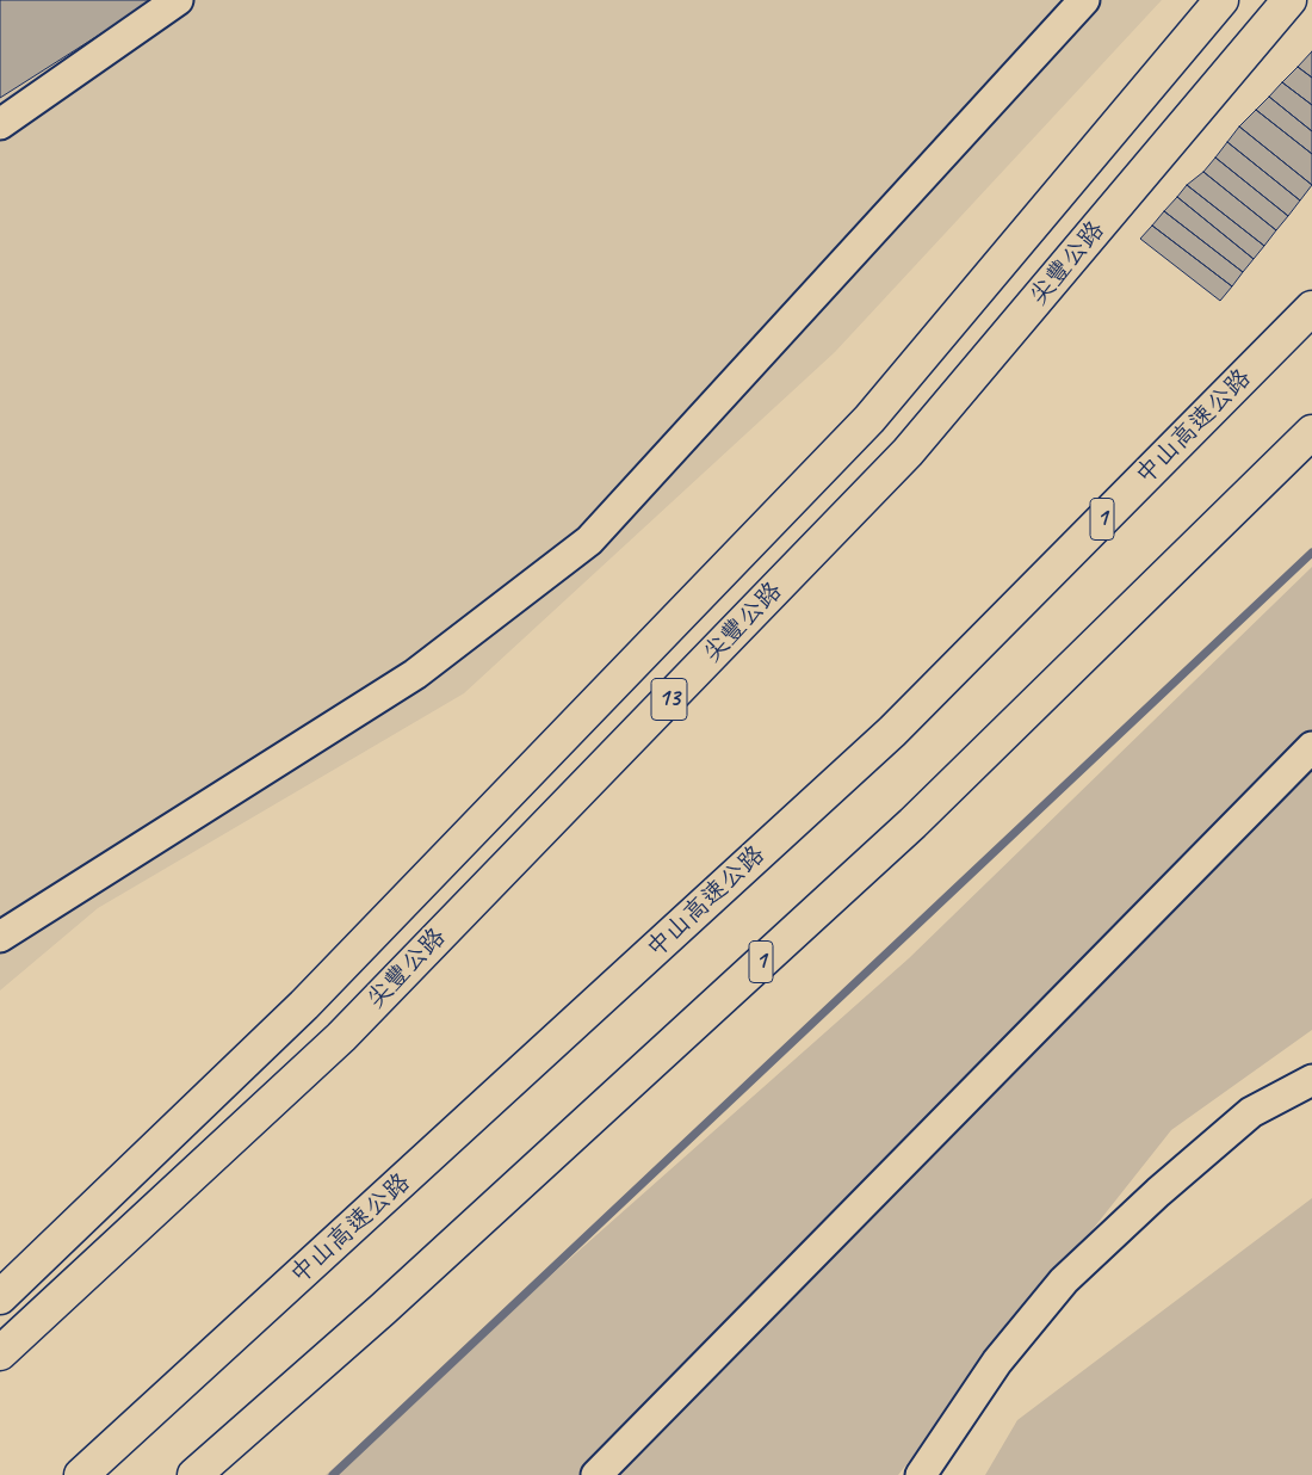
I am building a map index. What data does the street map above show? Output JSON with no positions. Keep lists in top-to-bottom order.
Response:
{
  "streets": {
    "main road": [
      "尖豐公路",
      "中山高速公路",
      "1",
      "13"
    ]
  }
}
